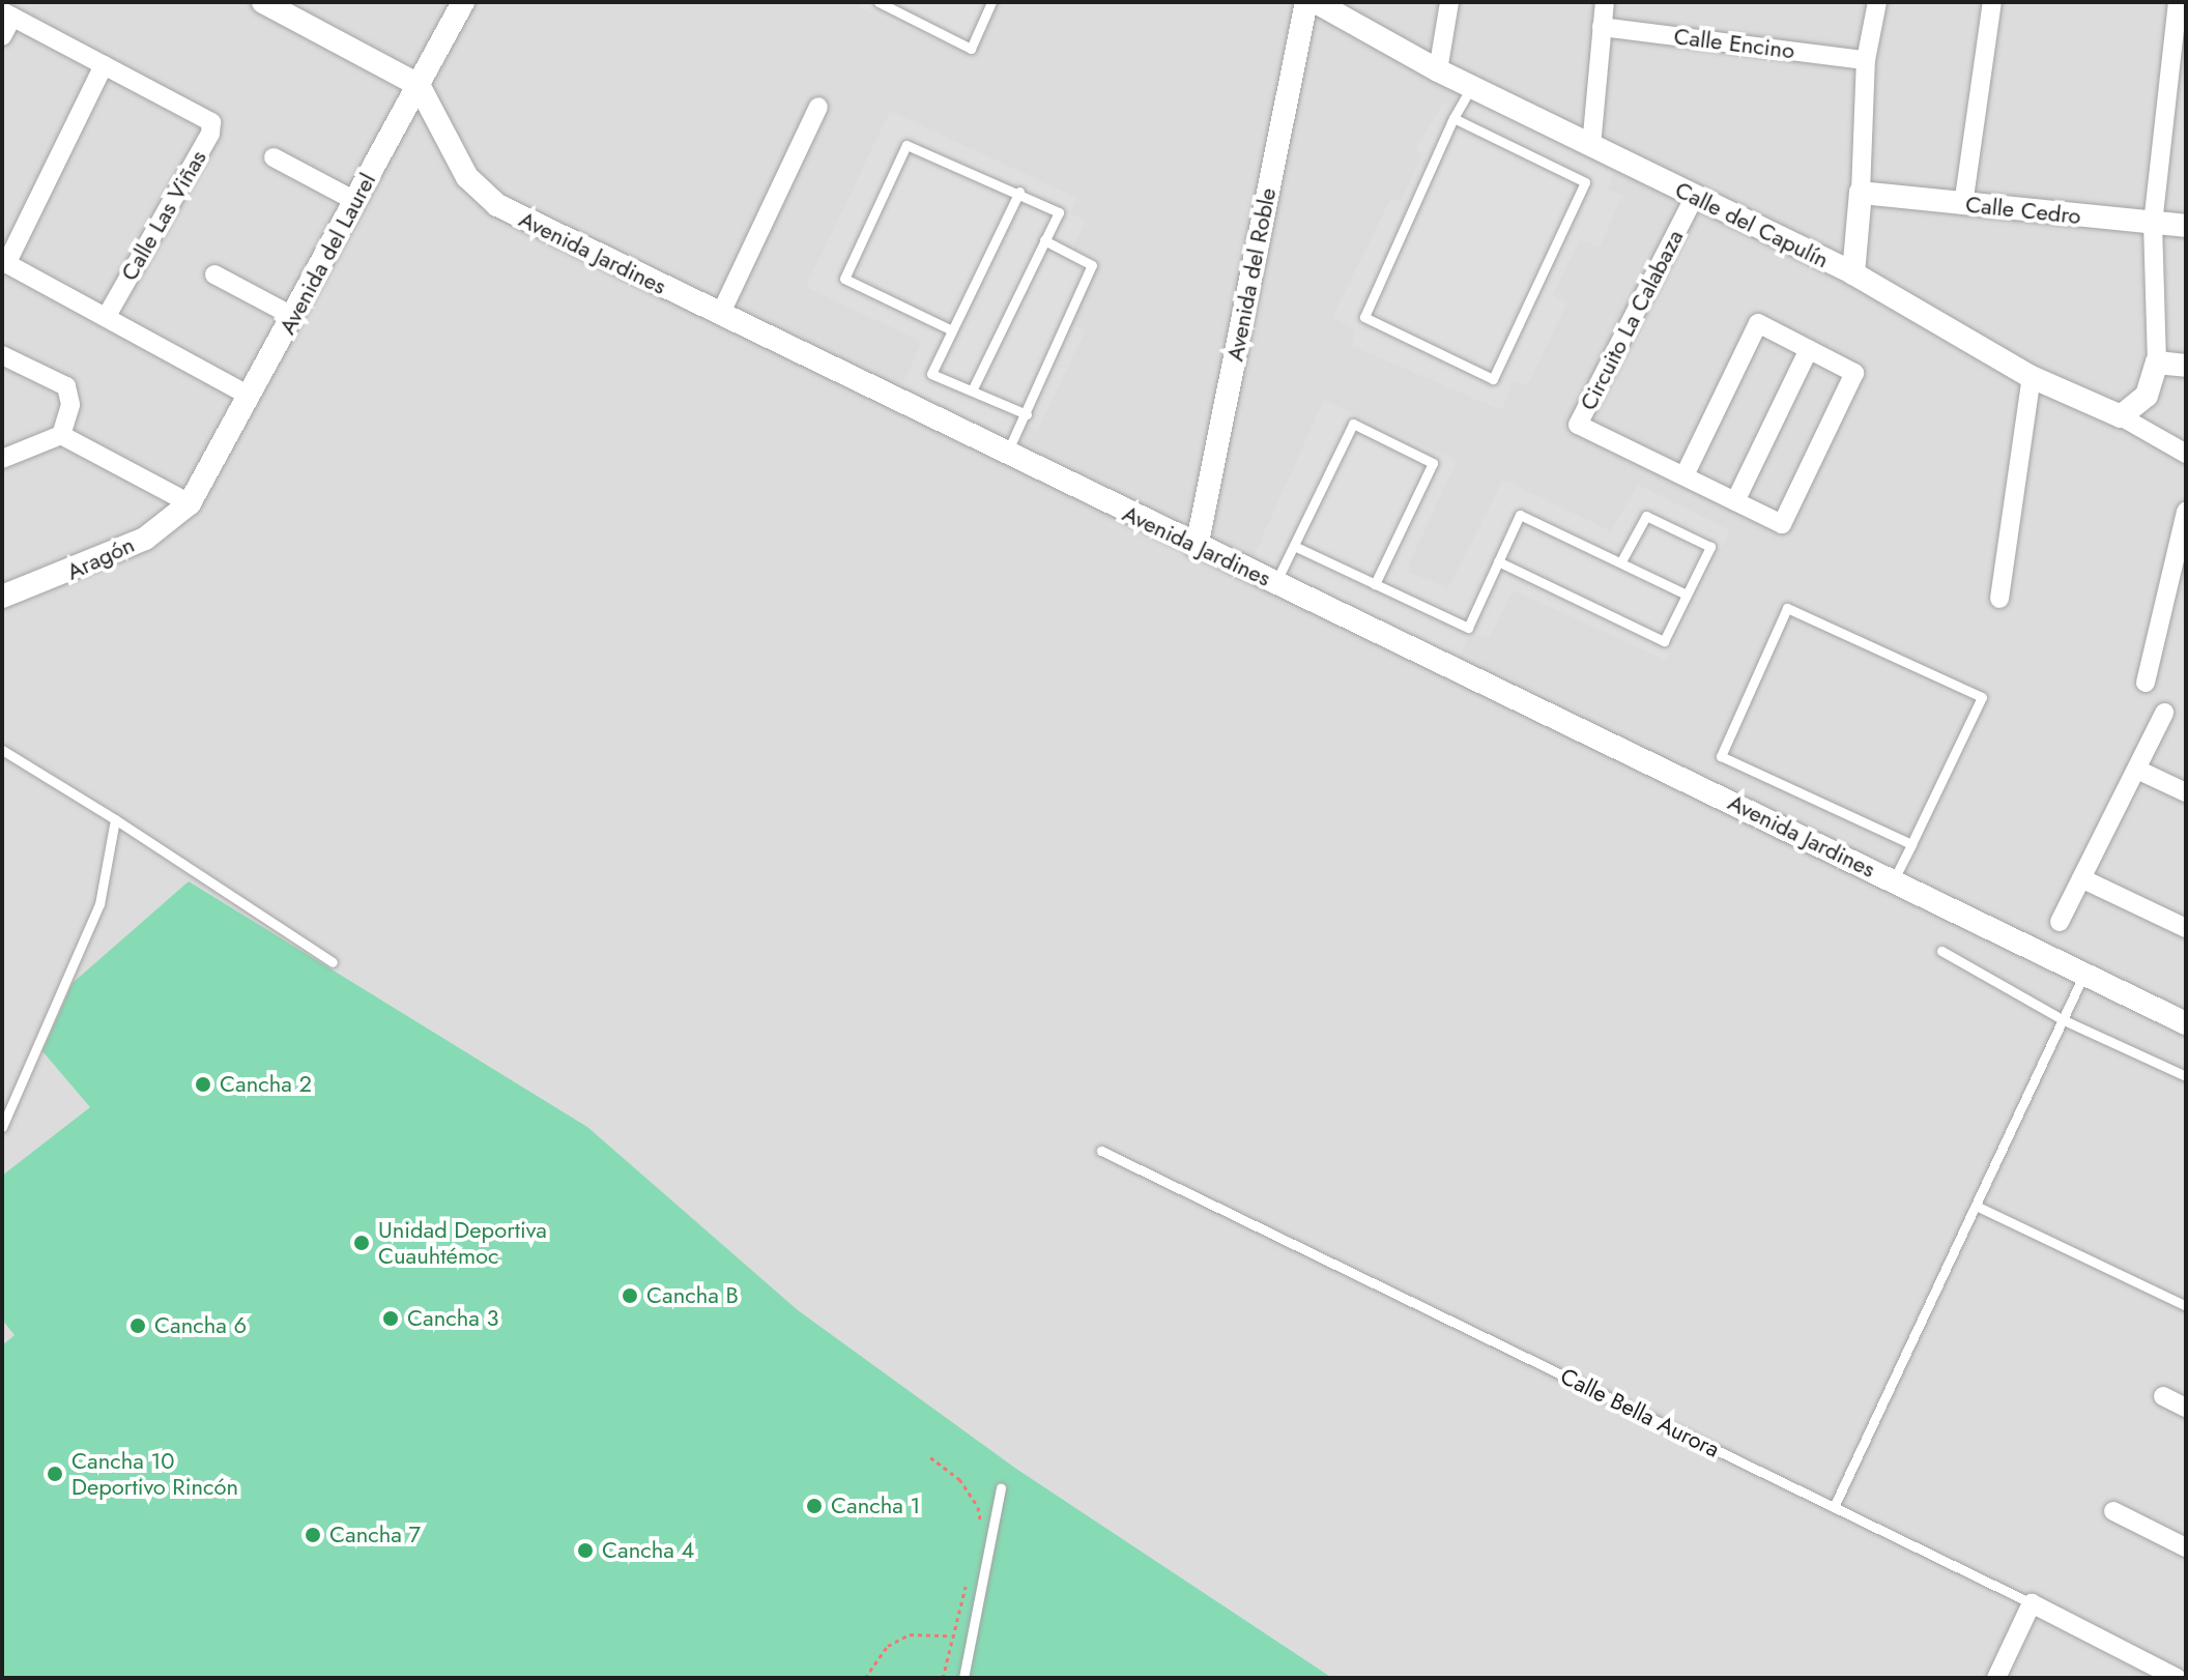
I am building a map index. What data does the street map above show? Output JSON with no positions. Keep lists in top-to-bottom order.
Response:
{
  "streets": {
    "street": [
      "Calle Encino",
      "Calle Cedro",
      "Calle Las Viñas",
      "Calle del Capulín",
      "Avenida Jardines",
      "Avenida del Laurel",
      "Avenida del Roble",
      "Circuito La Calabaza",
      "Aragón",
      "Calle Bella Aurora"
    ]
  },
  "crossings": [
    ["Calle del Capulín", "Circuito La Calabaza"],
    ["Avenida Jardines", "Avenida del Laurel"],
    ["Avenida Jardines", "Avenida del Roble"],
    ["Avenida del Laurel", "Aragón"]
  ],
  "places": [
    "Cancha 2",
    "Unidad Deportiva Cuauhtémoc",
    "Cancha B",
    "Cancha 3",
    "Cancha 6",
    "Cancha 10 Deportivo Rincón",
    "Cancha 1",
    "Cancha 7",
    "Cancha 4"
  ]
}
